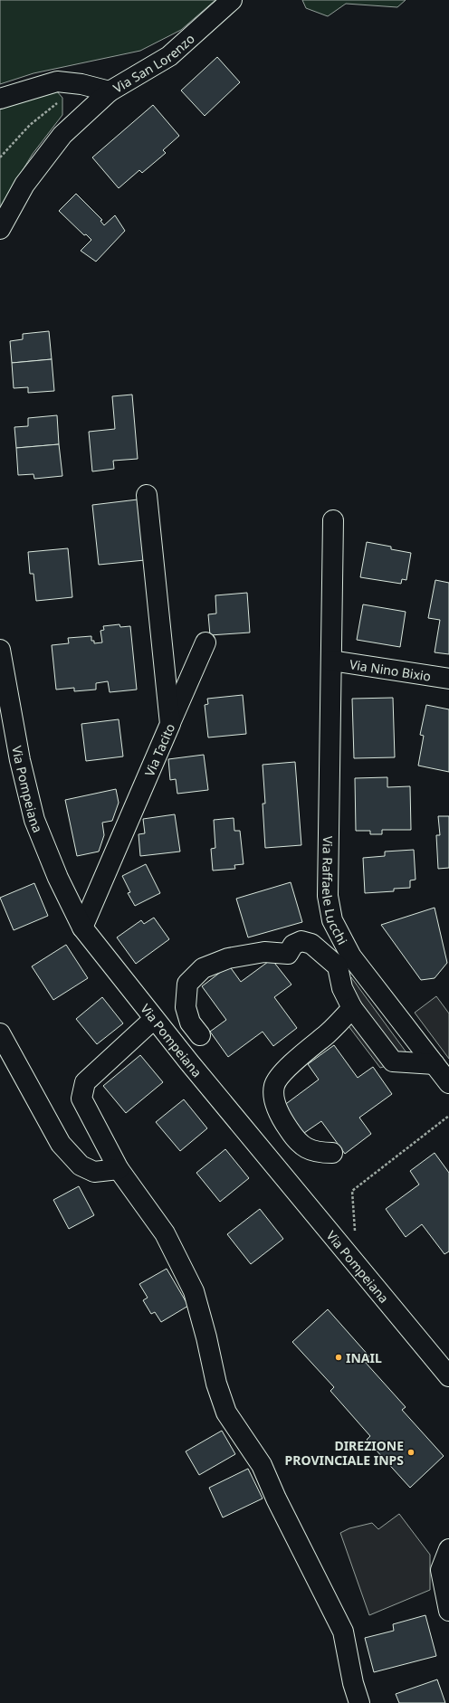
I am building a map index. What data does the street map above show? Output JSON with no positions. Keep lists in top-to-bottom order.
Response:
{
  "streets": {
    "street": [
      "Via San Lorenzo",
      "Via Nino Bixio",
      "Via Tacito",
      "Via Pompeiana",
      "Via Raffaele Lucchi"
    ]
  },
  "crossings": [
    ["Via Nino Bixio", "Via Raffaele Lucchi"],
    ["Via Tacito", "Via Pompeiana"]
  ],
  "places": ["INAIL", "DIREZIONE PROVINCIALE INPS"]
}
